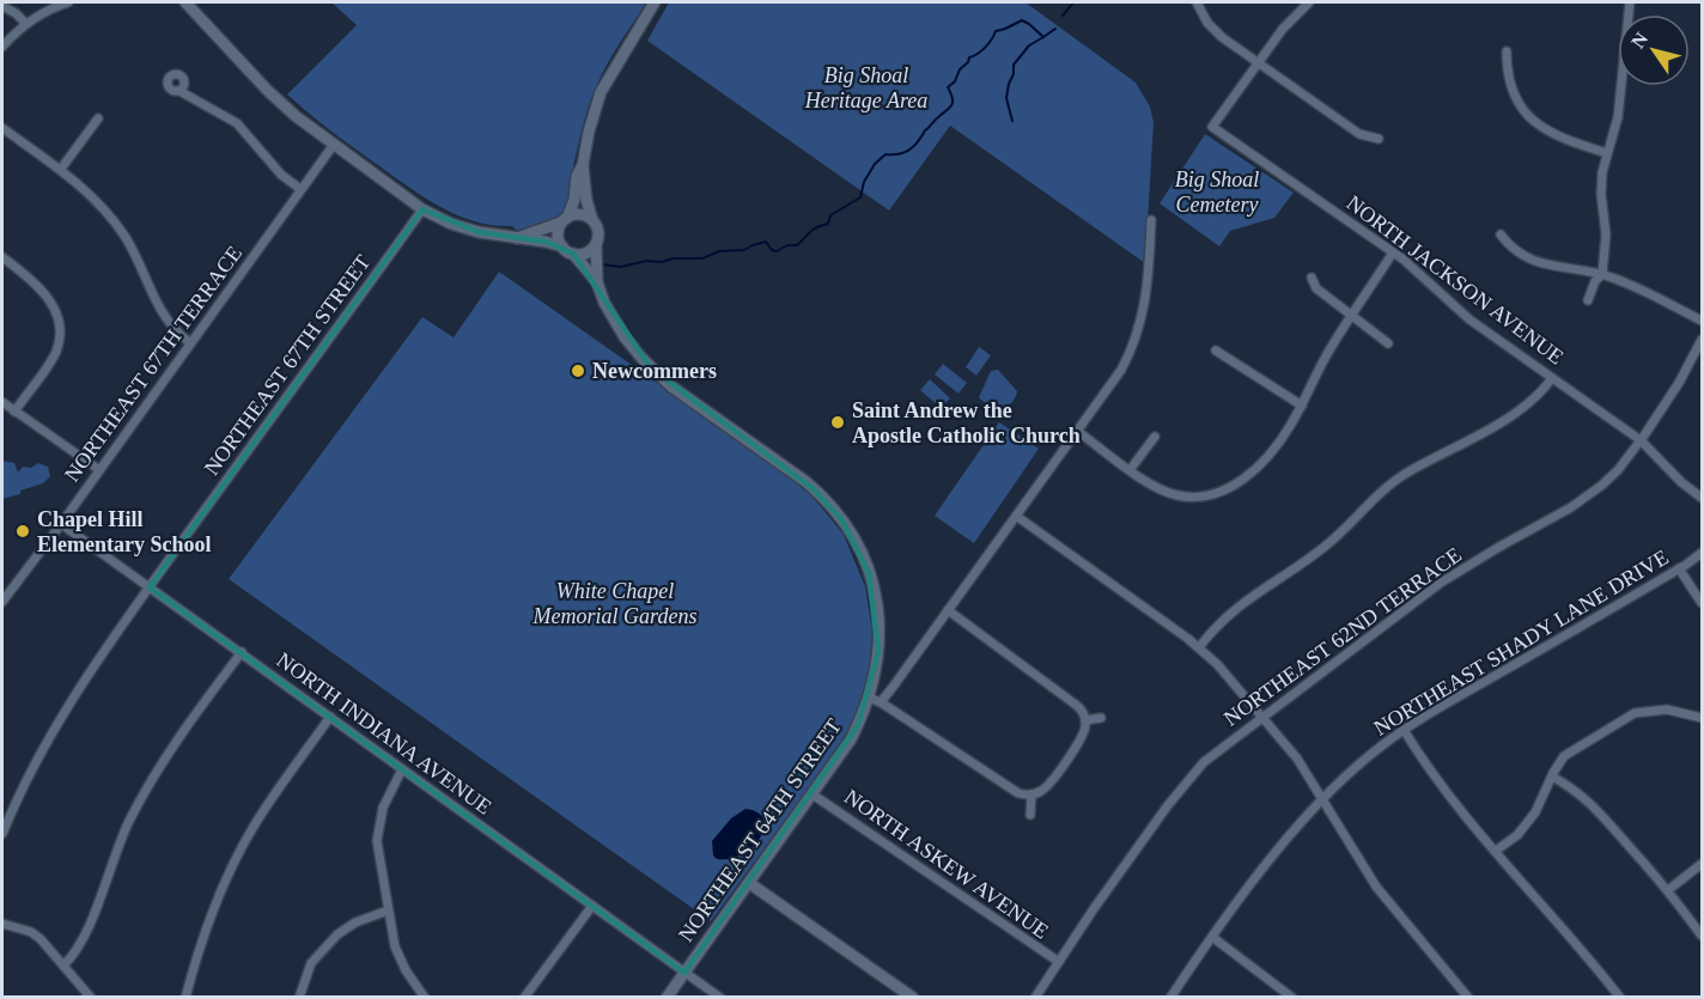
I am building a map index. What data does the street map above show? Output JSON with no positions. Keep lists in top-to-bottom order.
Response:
{
  "streets": {
    "street": [
      "NORTH JACKSON AVENUE",
      "NORTHEAST 67TH TERRACE",
      "NORTHEAST 67TH STREET",
      "NORTHEAST 62ND TERRACE",
      "NORTHEAST SHADY LANE DRIVE",
      "NORTH INDIANA AVENUE",
      "NORTHEAST 64TH STREET",
      "NORTH ASKEW AVENUE"
    ]
  },
  "crossings": [
    ["NORTH JACKSON AVENUE", "NORTHEAST 62ND TERRACE"],
    ["NORTHEAST 67TH TERRACE", "NORTH INDIANA AVENUE"],
    ["NORTHEAST 67TH STREET", "NORTH INDIANA AVENUE"],
    ["NORTHEAST 62ND TERRACE", "NORTH ASKEW AVENUE"],
    ["NORTH INDIANA AVENUE", "NORTHEAST 64TH STREET"],
    ["NORTHEAST 64TH STREET", "NORTH ASKEW AVENUE"]
  ],
  "parks": ["Big Shoal Heritage Area", "Big Shoal Cemetery", "White Chapel Memorial Gardens"],
  "places": ["Newcommers", "Saint Andrew the Apostle Catholic Church", "Chapel Hill Elementary School"],
  "north": "top left"
}
